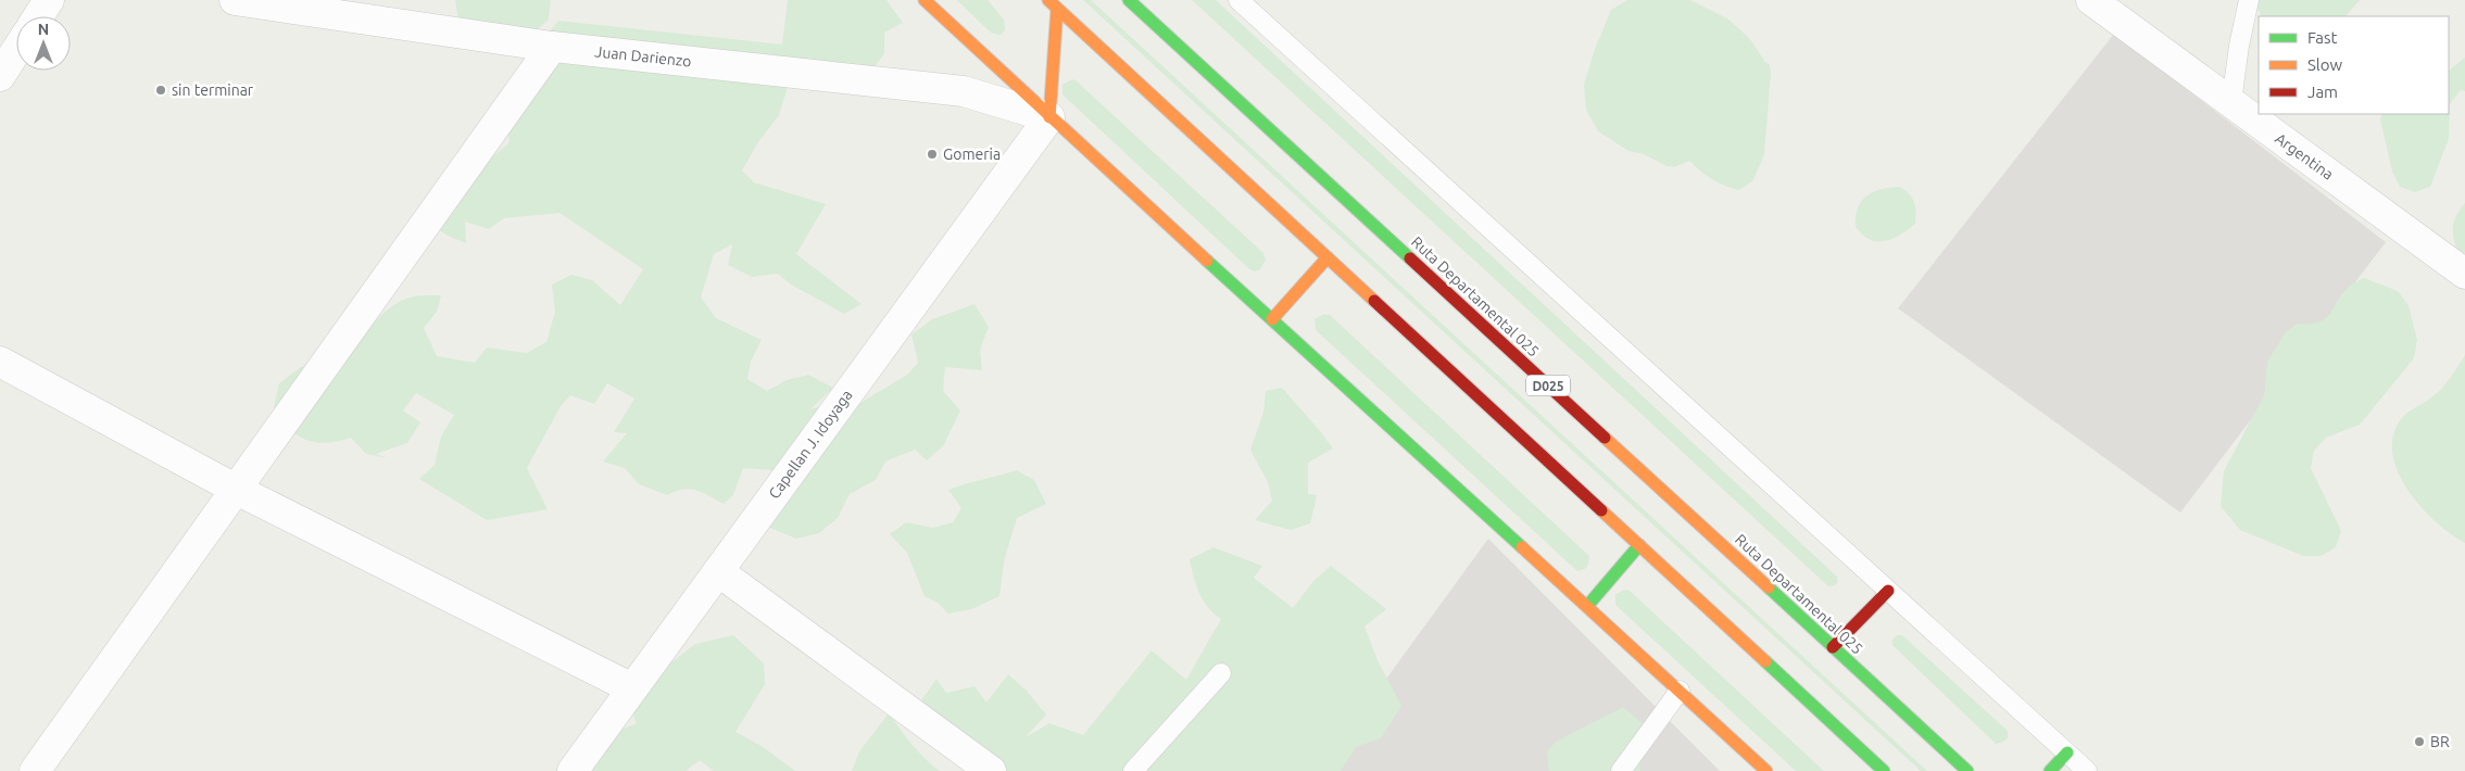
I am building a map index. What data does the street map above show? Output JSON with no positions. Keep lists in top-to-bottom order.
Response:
{
  "streets": {
    "main road": ["Ruta Departamental 025", "D025"],
    "street": ["Juan Darienzo", "Argentina", "Capellan J. Idoyaga"]
  },
  "crossings": [
    ["Juan Darienzo", "Capellan J. Idoyaga"]
  ],
  "places": ["sin terminar", "Gomeria", "BR"],
  "legend": ["Fast", "Slow", "Jam"],
  "north": "top"
}
